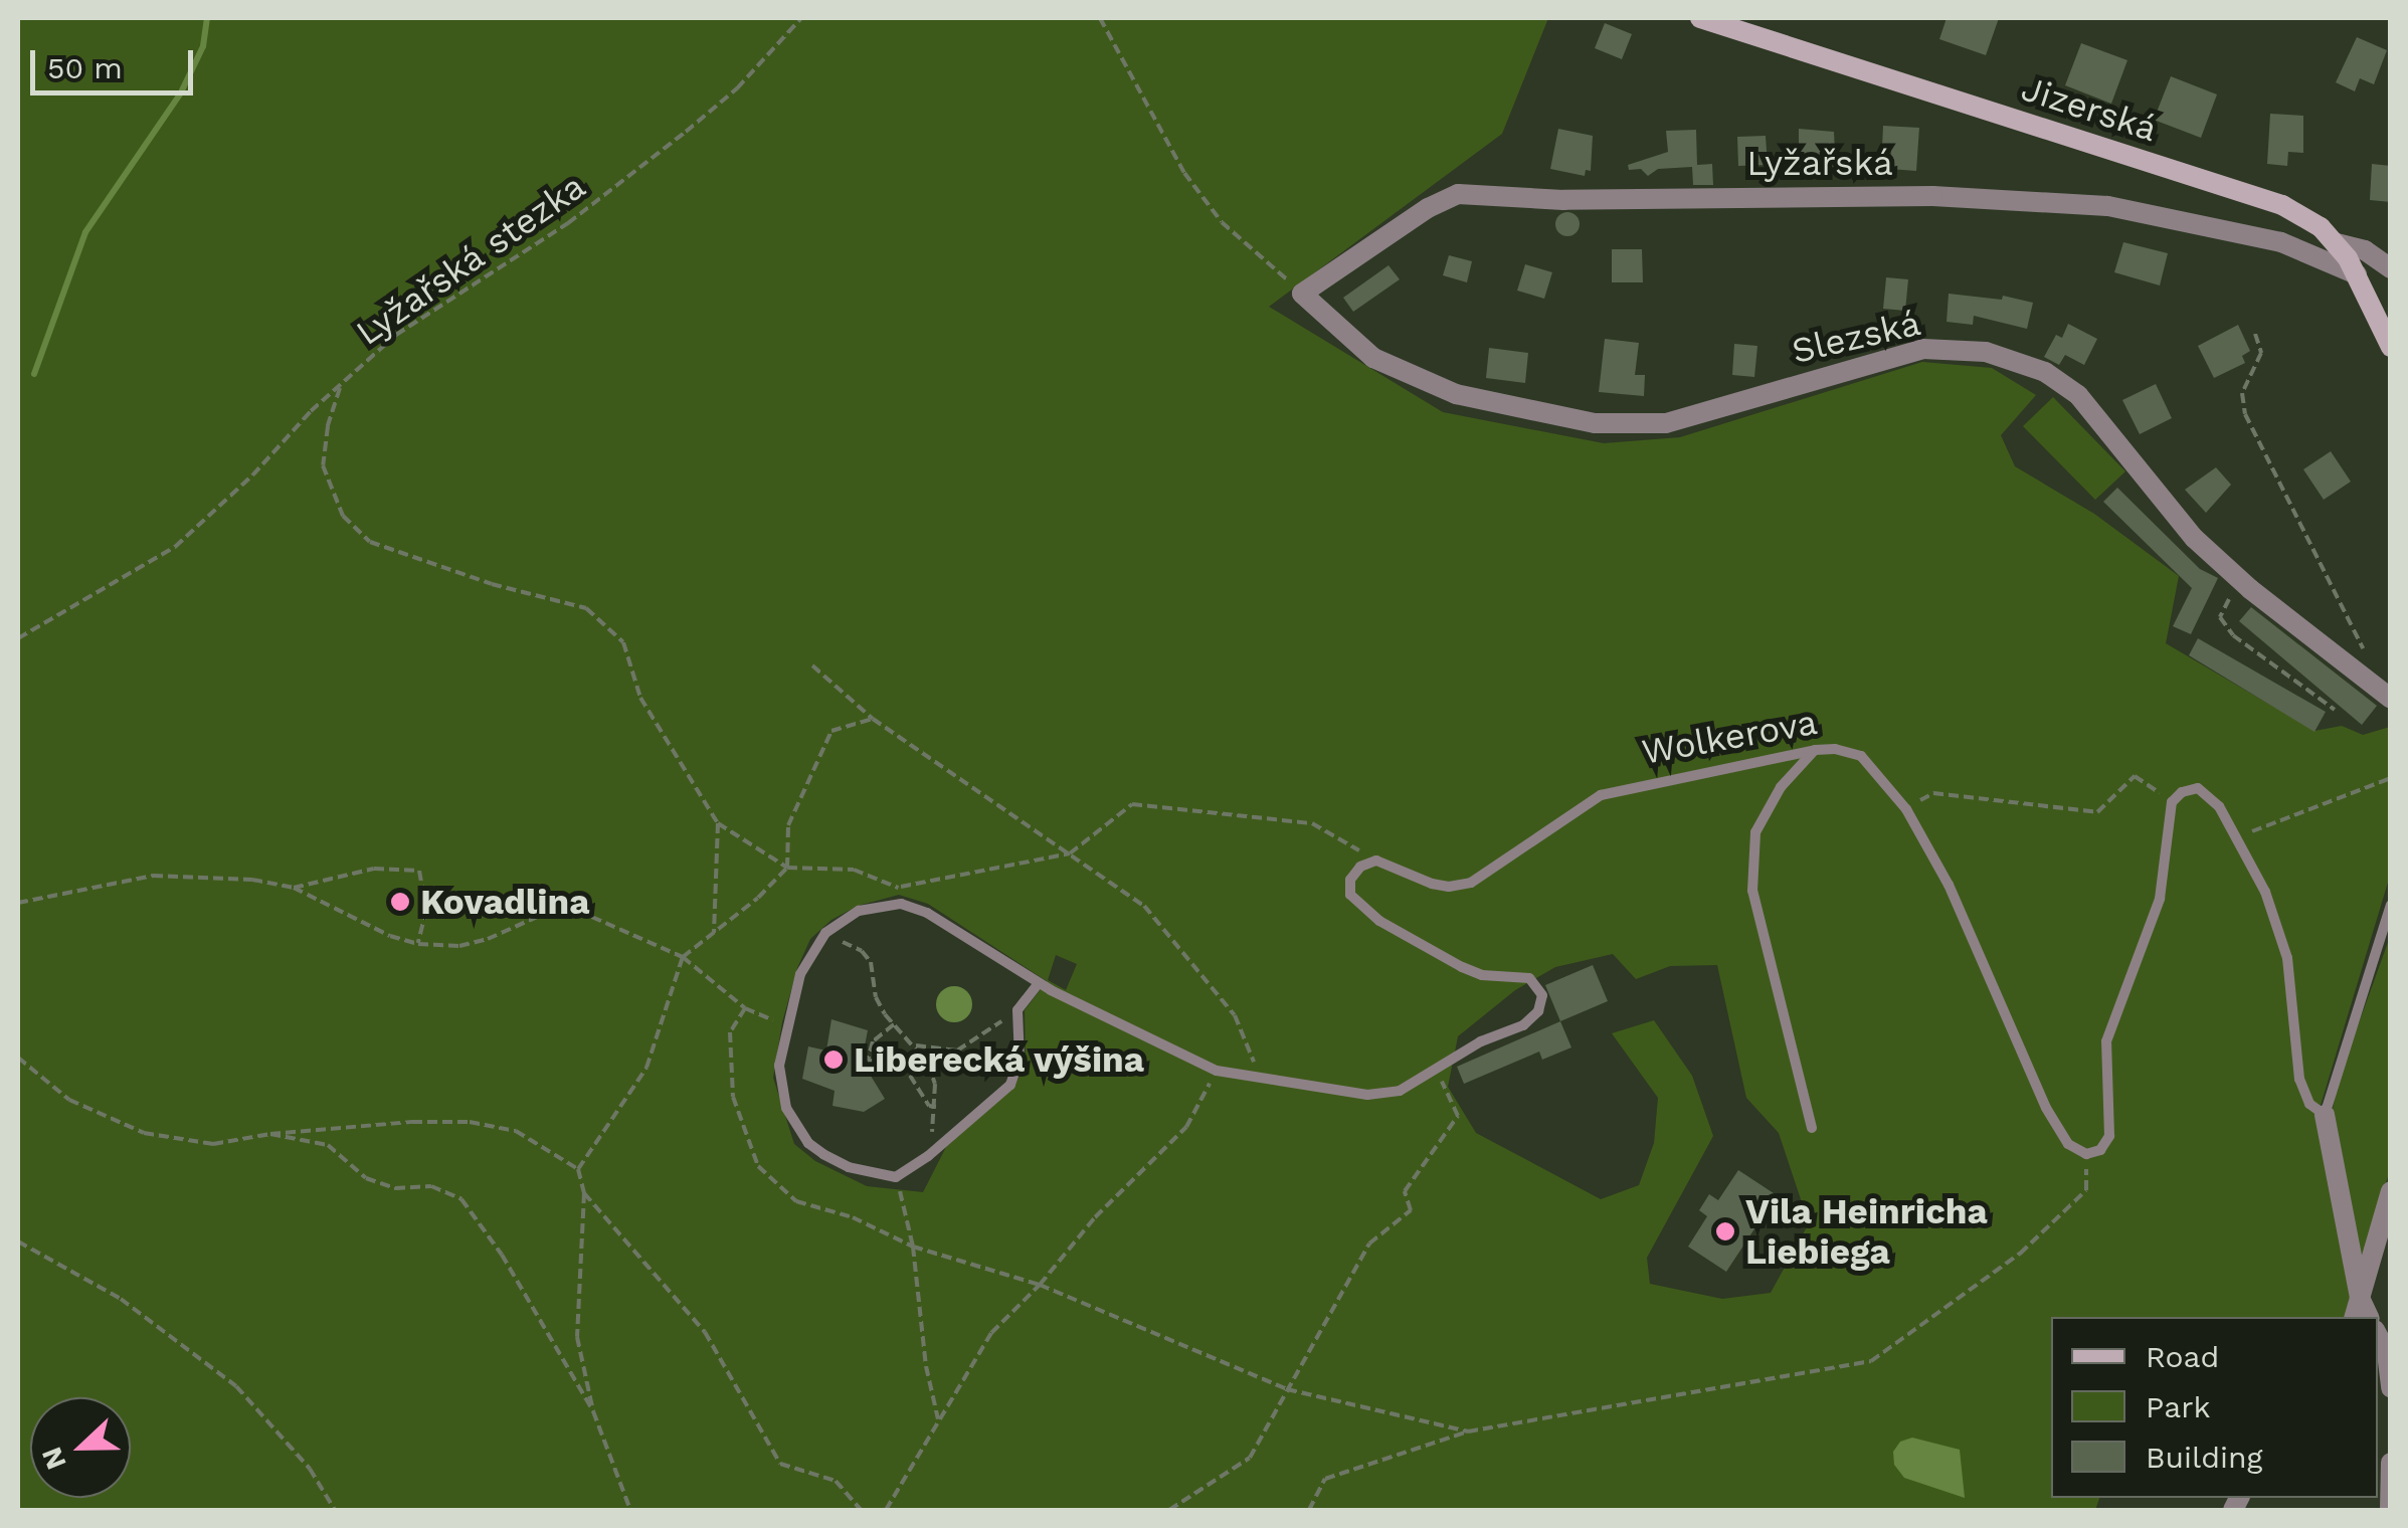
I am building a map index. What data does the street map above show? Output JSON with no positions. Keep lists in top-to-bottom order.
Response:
{
  "streets": {
    "street": ["Jizerská", "Lyžařská", "Slezská"],
    "lane": ["Wolkerova"],
    "path": ["Lyžařská stezka"]
  },
  "crossings": [
    ["Jizerská", "Lyžařská"],
    ["Lyžařská", "Slezská"]
  ],
  "places": ["Kovadlina", "Liberecká výšina", "Vila Heinricha Liebiega"],
  "legend": ["Road", "Park", "Building"],
  "scale_bar": "50 m",
  "north": "left"
}
